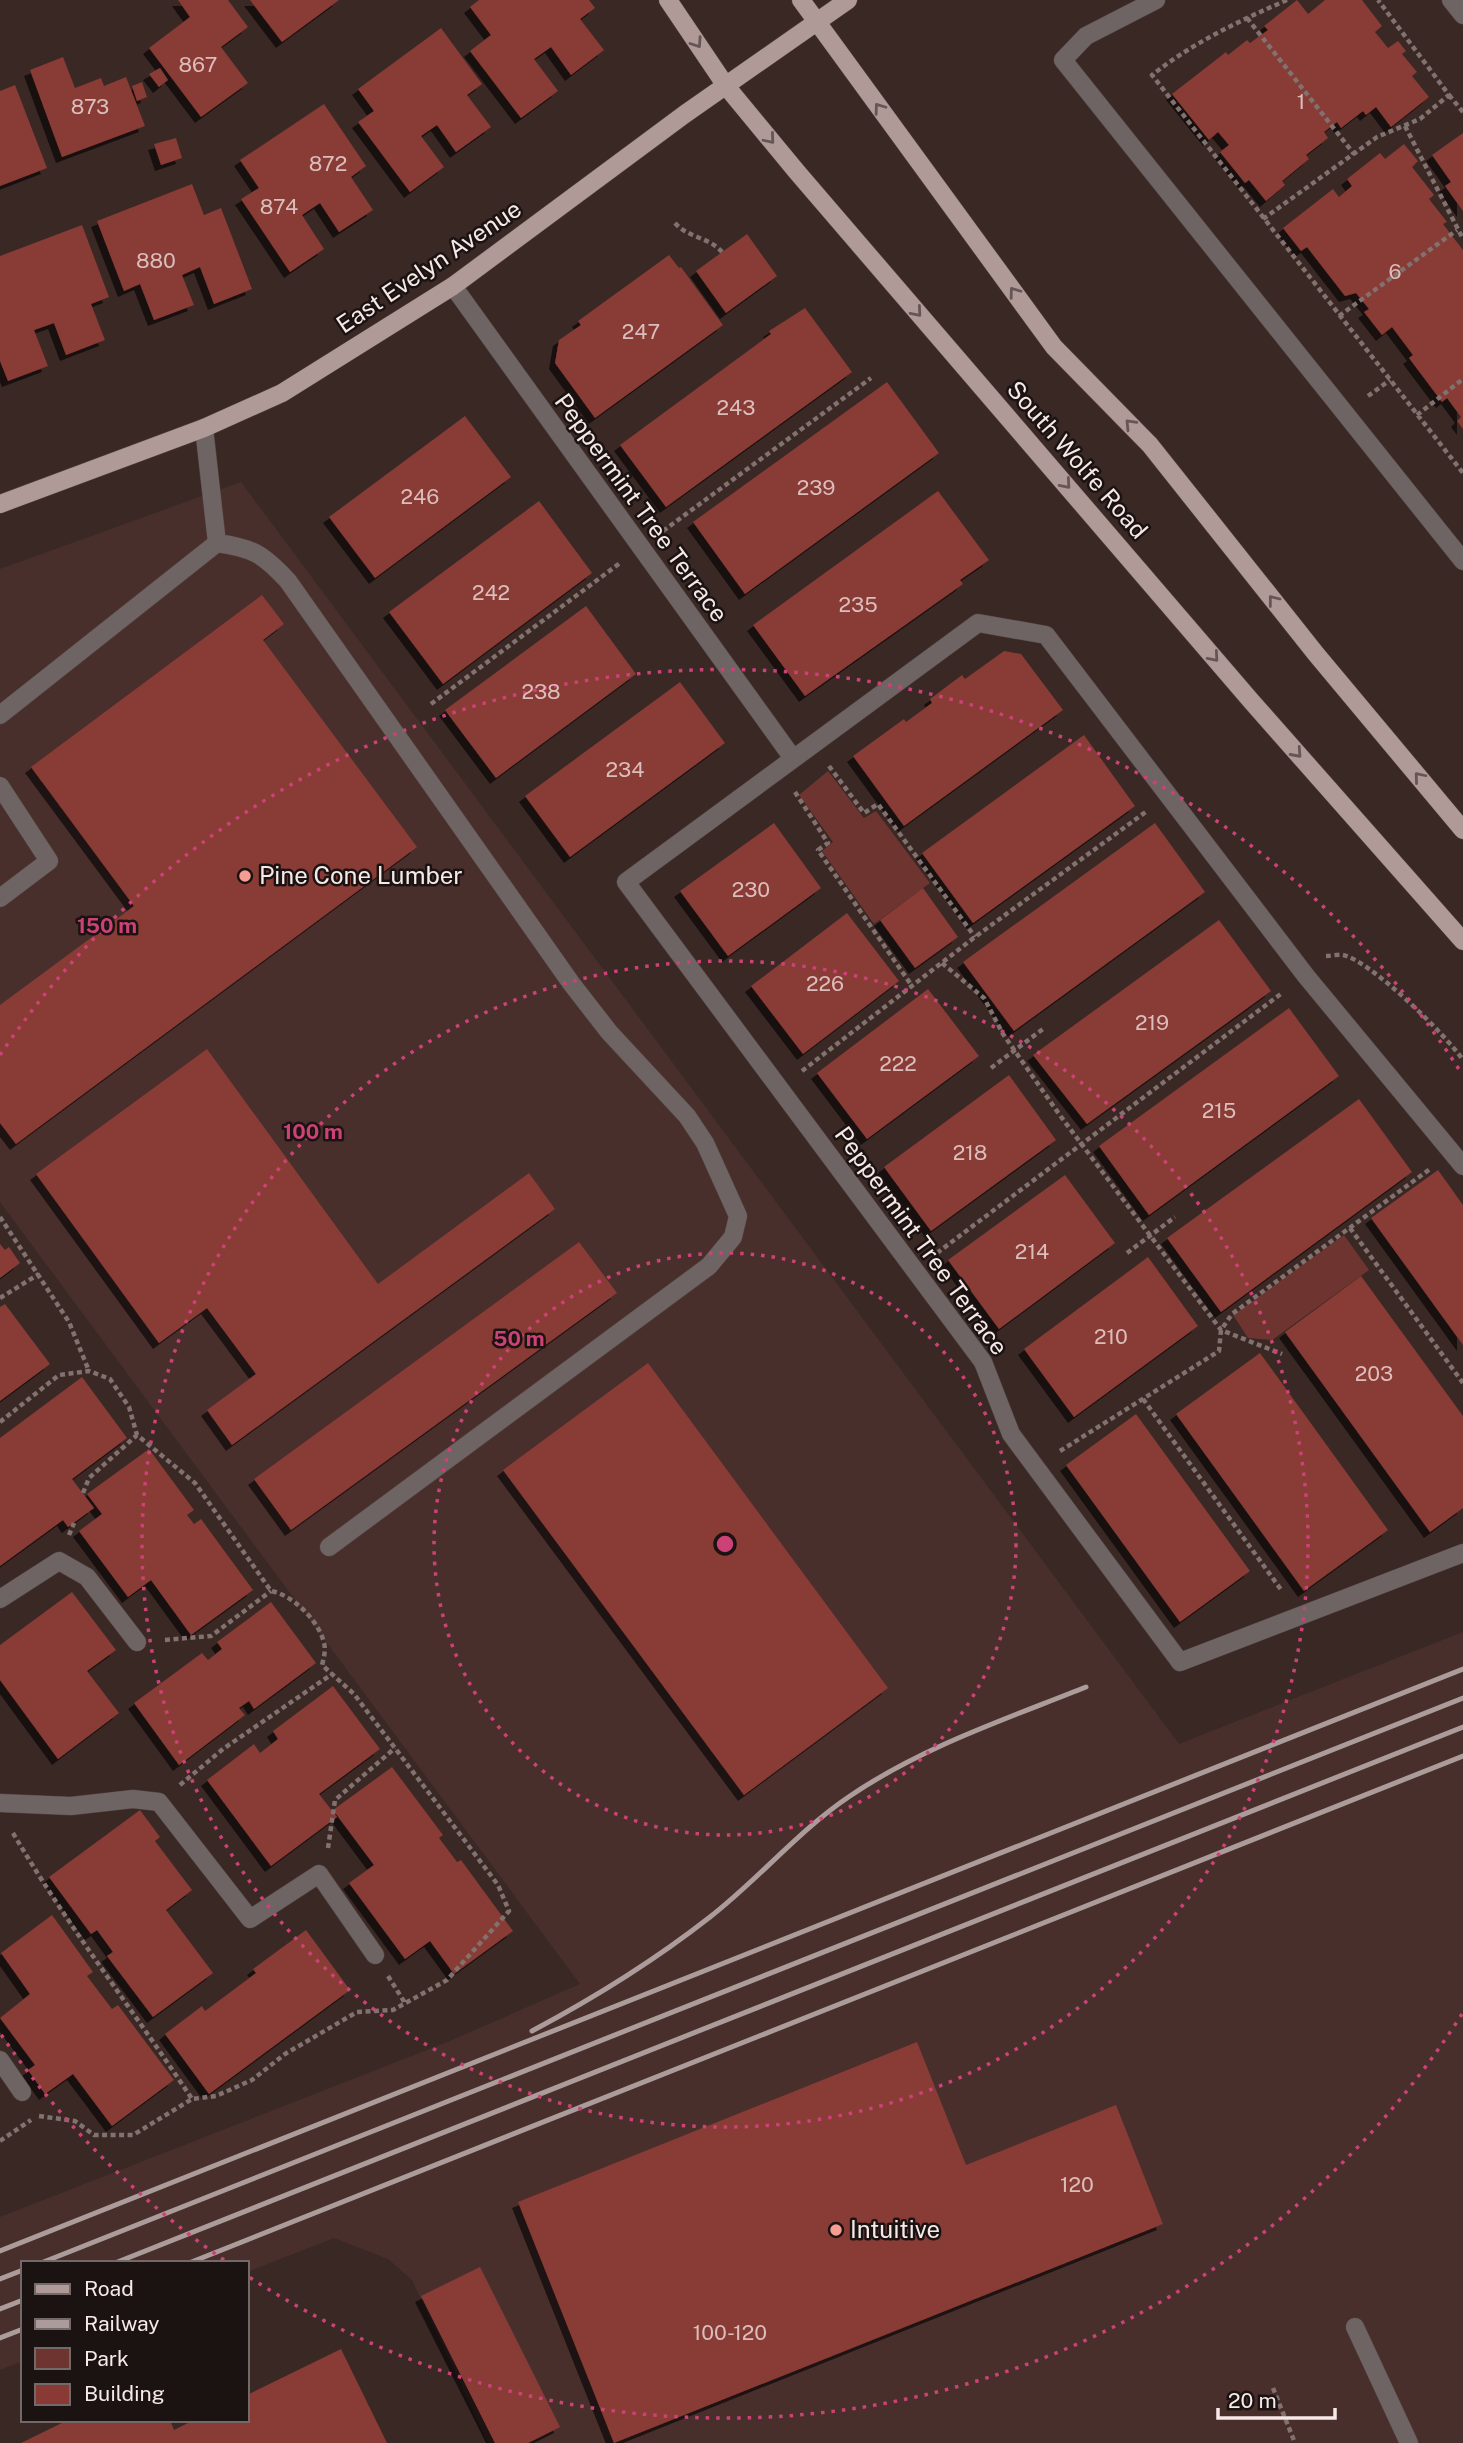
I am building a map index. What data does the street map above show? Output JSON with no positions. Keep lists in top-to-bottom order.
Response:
{
  "streets": {
    "main road": ["East Evelyn Avenue", "South Wolfe Road"],
    "street": ["Peppermint Tree Terrace"]
  },
  "crossings": [
    ["East Evelyn Avenue", "South Wolfe Road"],
    ["East Evelyn Avenue", "Peppermint Tree Terrace"]
  ],
  "places": ["Pine Cone Lumber", "Intuitive"],
  "house_numbers": [
    "867",
    "1",
    "873",
    "872",
    "874",
    "880",
    "6",
    "247",
    "243",
    "239",
    "246",
    "242",
    "235",
    "238",
    "234",
    "230",
    "226",
    "219",
    "222",
    "215",
    "218",
    "214",
    "210",
    "203",
    "120",
    "100-120"
  ],
  "legend": [
    "Road",
    "Railway",
    "Park",
    "Building"
  ],
  "scale_bar": "20 m",
  "rings": ["150 m", "100 m", "50 m"]
}
